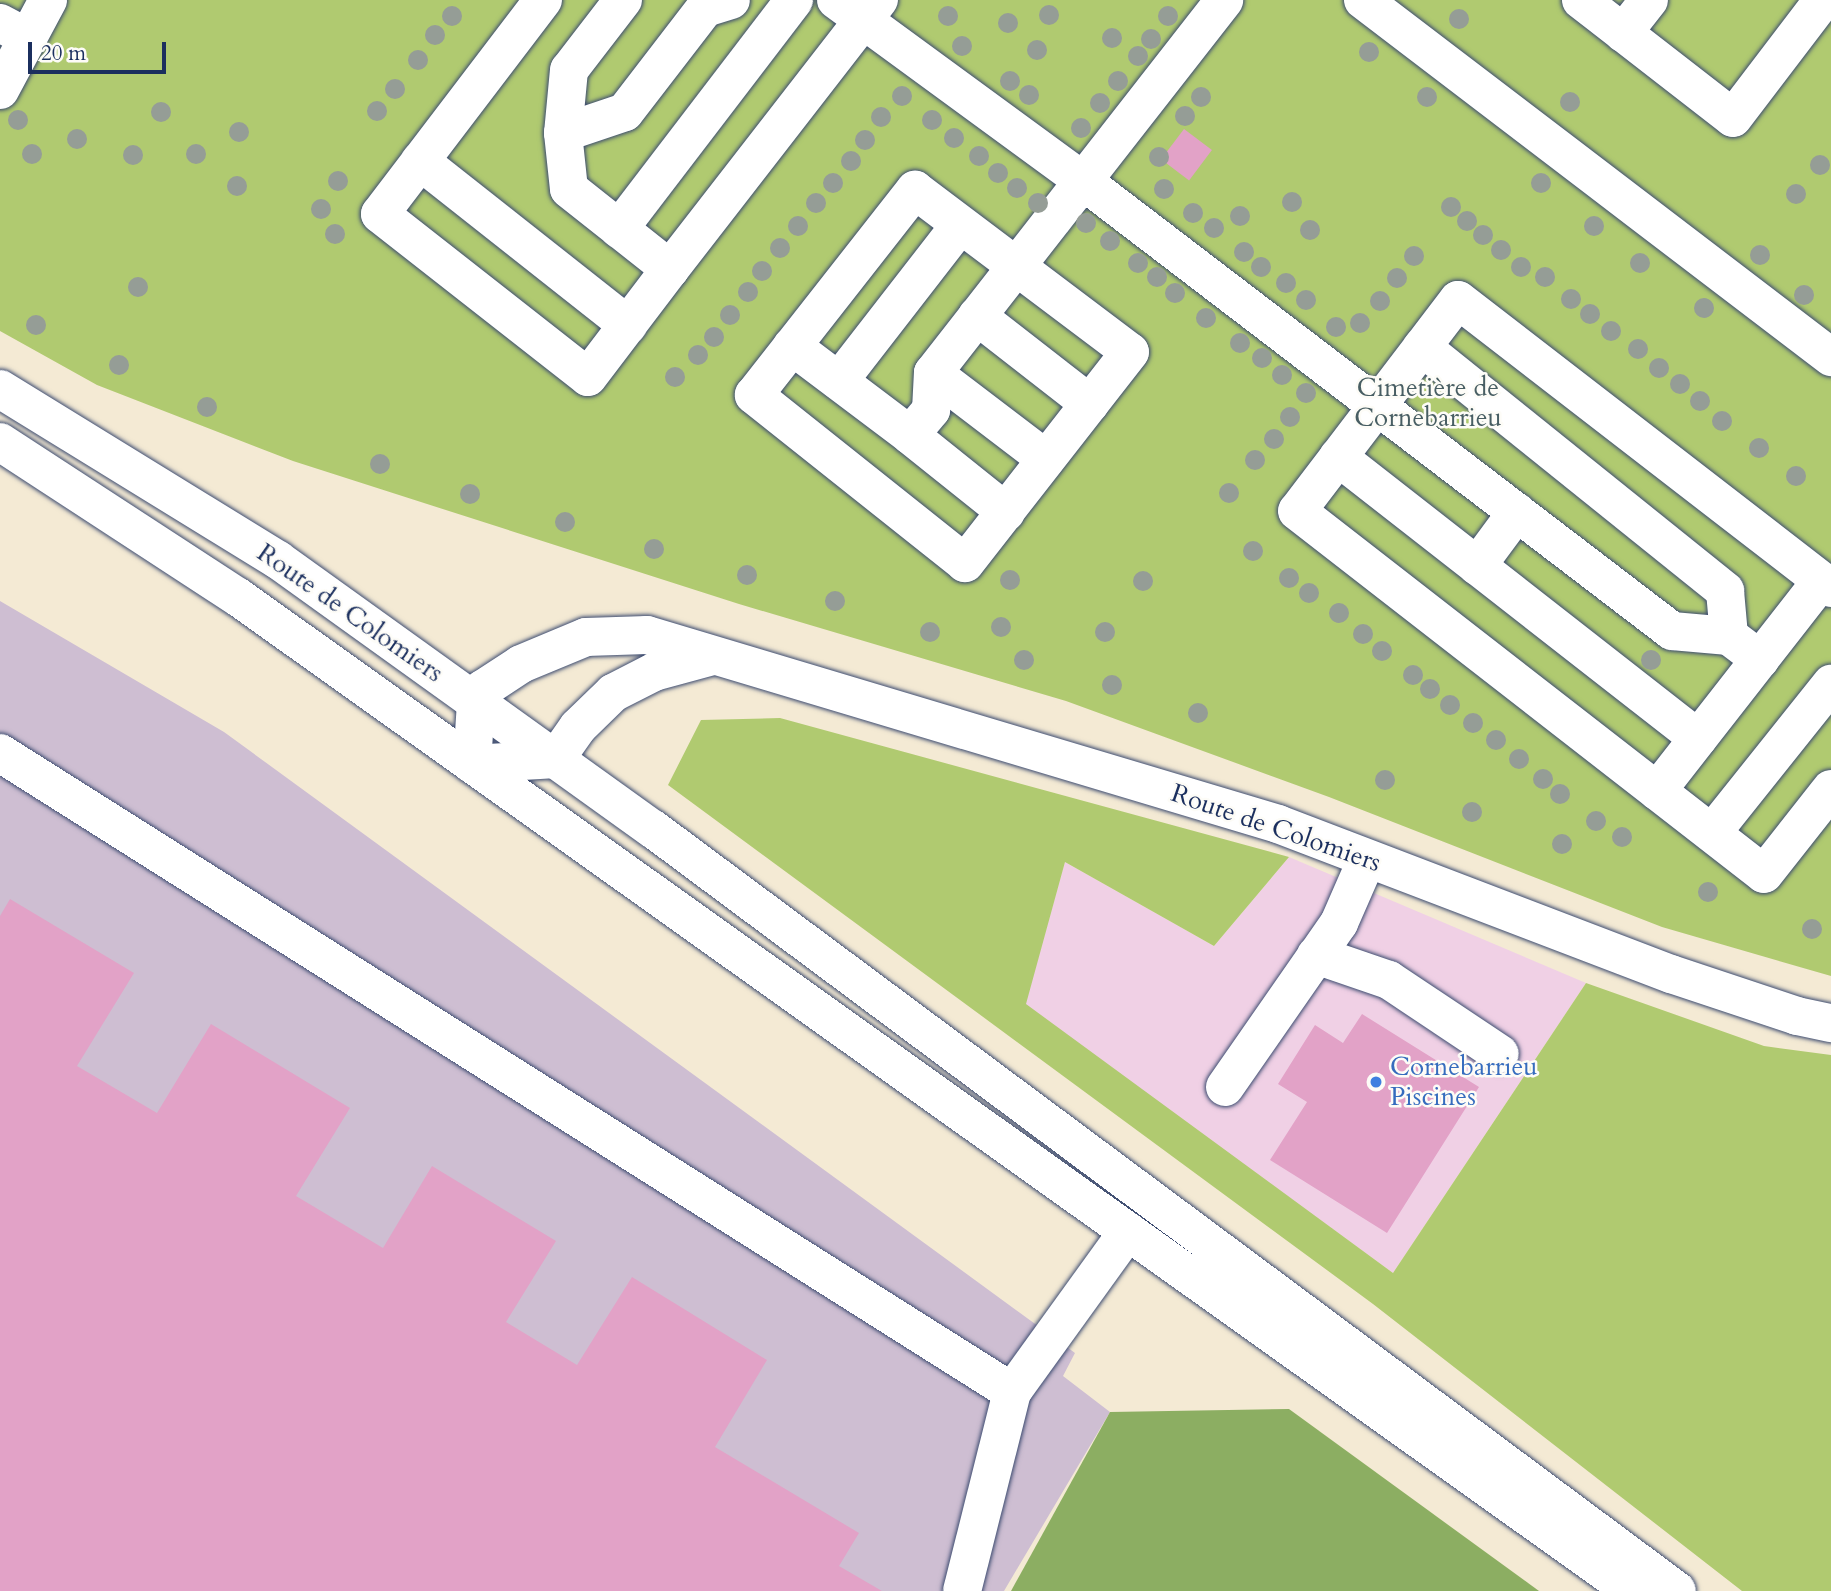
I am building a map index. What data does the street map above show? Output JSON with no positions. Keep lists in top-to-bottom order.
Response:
{
  "streets": {
    "main road": ["Route de Colomiers"]
  },
  "parks": ["Cimetière de Cornebarrieu"],
  "places": ["Cornebarrieu Piscines"],
  "scale_bar": "20 m"
}
